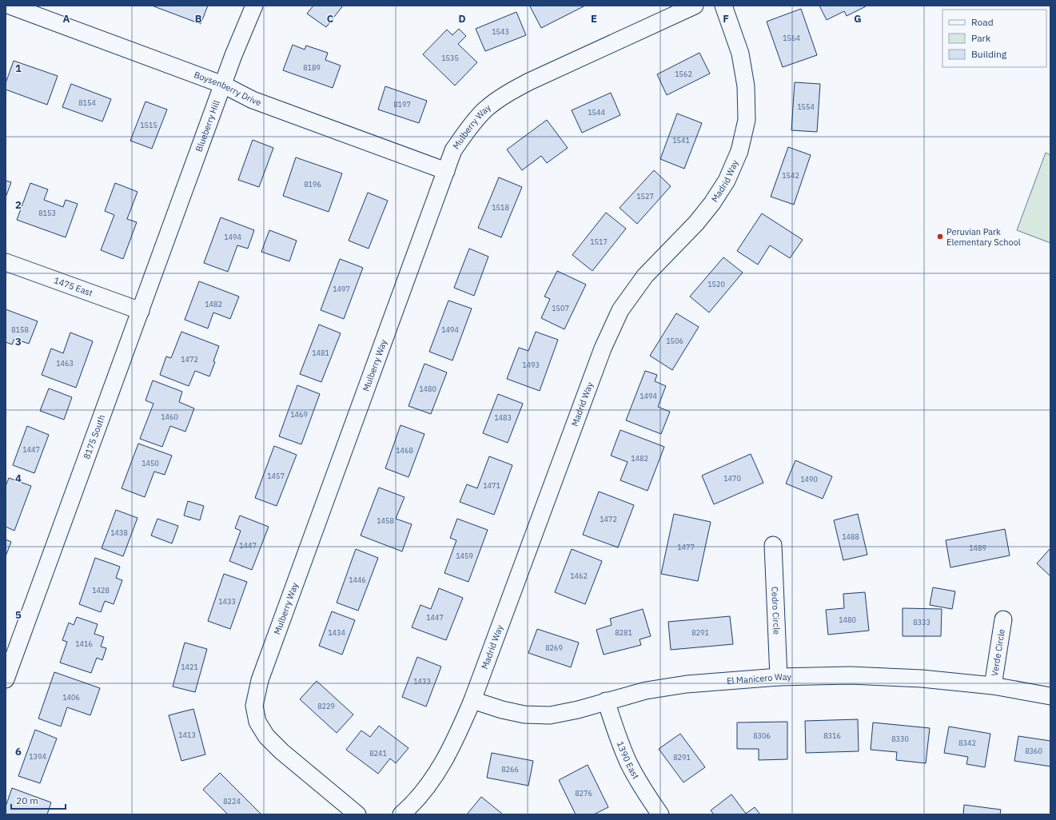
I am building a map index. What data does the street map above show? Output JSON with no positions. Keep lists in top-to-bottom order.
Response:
{
  "streets": {
    "street": [
      "Boysenberry Drive",
      "Blueberry Hill",
      "Mulberry Way",
      "Madrid Way",
      "1475 East",
      "8175 South",
      "Cedro Circle",
      "Verde Circle",
      "El Manicero Way",
      "1390 East"
    ]
  },
  "crossings": [
    ["Boysenberry Drive", "Blueberry Hill"],
    ["Boysenberry Drive", "Mulberry Way"],
    ["Blueberry Hill", "8175 South"],
    ["Madrid Way", "El Manicero Way"],
    ["1475 East", "8175 South"],
    ["Cedro Circle", "El Manicero Way"],
    ["Verde Circle", "El Manicero Way"],
    ["El Manicero Way", "1390 East"]
  ],
  "places": ["Peruvian Park Elementary School"],
  "house_numbers": [
    "1543",
    "1564",
    "1535",
    "8189",
    "1562",
    "8154",
    "8197",
    "1554",
    "1544",
    "1515",
    "1541",
    "1542",
    "8196",
    "1527",
    "1518",
    "8153",
    "1494",
    "1517",
    "1520",
    "1497",
    "1482",
    "1507",
    "8158",
    "1494",
    "1506",
    "1481",
    "1472",
    "1463",
    "1493",
    "1480",
    "1494",
    "1469",
    "1460",
    "1483",
    "1447",
    "1468",
    "1482",
    "1450",
    "1457",
    "1470",
    "1490",
    "1471",
    "1472",
    "1458",
    "1438",
    "1488",
    "1447",
    "1477",
    "1489",
    "1459",
    "1462",
    "1446",
    "1428",
    "1433",
    "1447",
    "1480",
    "8333",
    "1434",
    "8281",
    "8291",
    "1416",
    "8269",
    "1421",
    "1433",
    "1406",
    "8229",
    "1413",
    "8306",
    "8316",
    "8330",
    "8342",
    "8360",
    "8241",
    "1394",
    "8291",
    "8266",
    "8276",
    "8224"
  ],
  "legend": ["Road", "Park", "Building"],
  "scale_bar": "20 m",
  "grid": {
    "columns": [
      "A",
      "B",
      "C",
      "D",
      "E",
      "F",
      "G"
    ],
    "rows": [
      "1",
      "2",
      "3",
      "4",
      "5",
      "6"
    ]
  }
}
